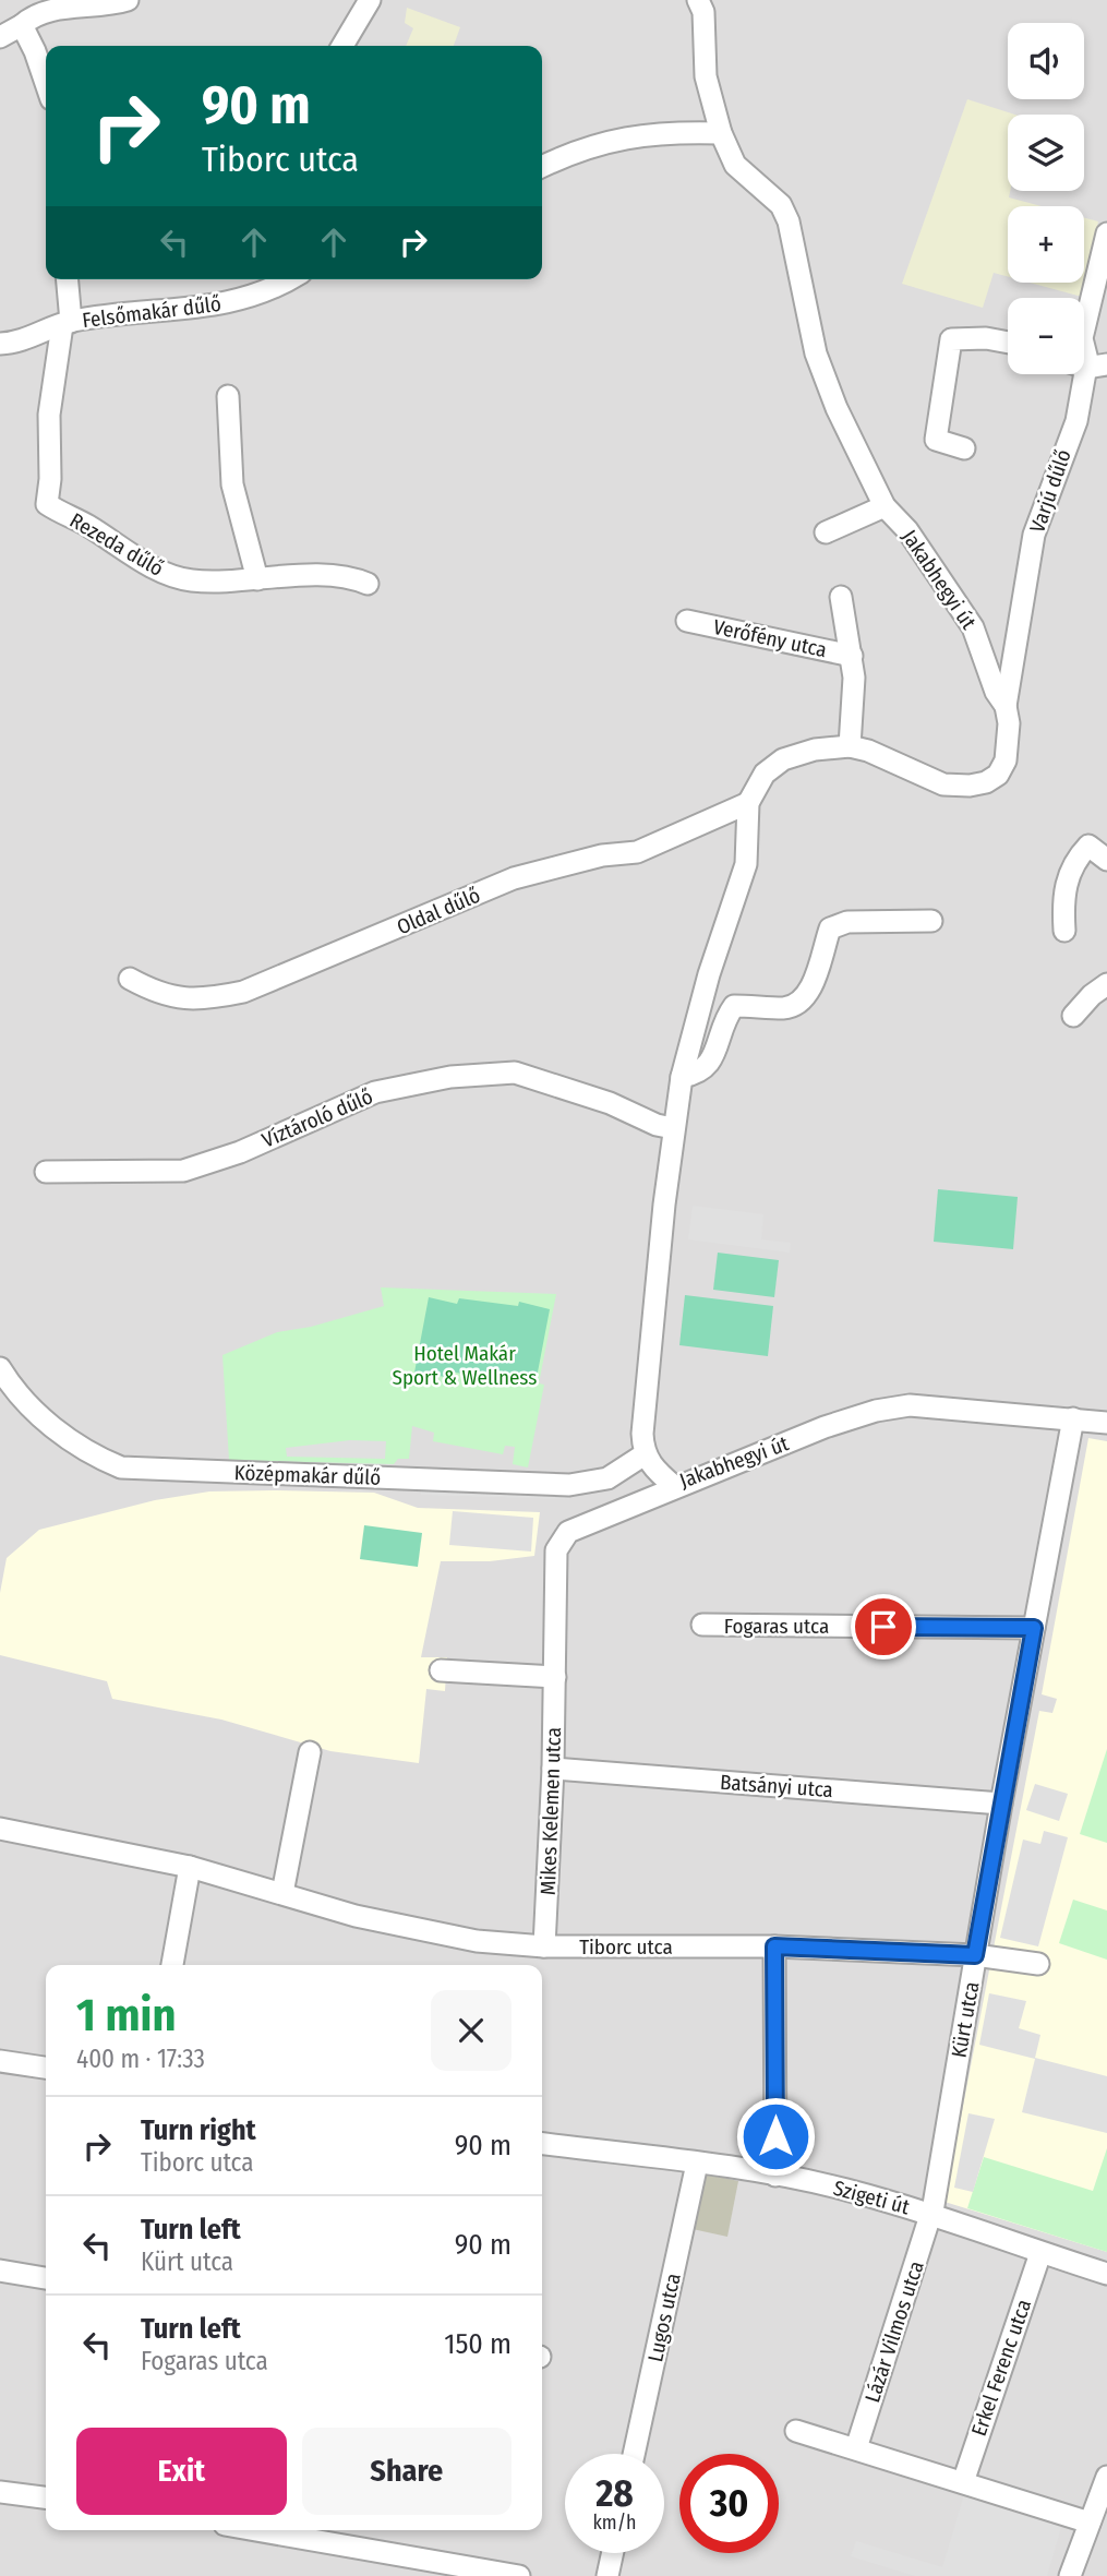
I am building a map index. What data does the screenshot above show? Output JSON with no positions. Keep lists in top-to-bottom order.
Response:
{
  "streets": {
    "street": [
      "Felsőmakár dűlő",
      "Varjú dűlő",
      "Rezeda dűlő",
      "Jakabhegyi út",
      "Verőfény utca",
      "Oldal dűlő",
      "Víztároló dűlő",
      "Középmakár dűlő",
      "Fogaras utca",
      "Batsányi utca",
      "Mikes Kelemen utca",
      "Tiborc utca",
      "Kürt utca",
      "Szigeti út",
      "Lugos utca",
      "Lázár Vilmos utca",
      "Erkel Ferenc utca"
    ]
  },
  "crossings": [
    ["Felsőmakár dűlő", "Rezeda dűlő"],
    ["Varjú dűlő", "Jakabhegyi út"],
    ["Jakabhegyi út", "Oldal dűlő"],
    ["Jakabhegyi út", "Víztároló dűlő"],
    ["Jakabhegyi út", "Középmakár dűlő"],
    ["Jakabhegyi út", "Mikes Kelemen utca"],
    ["Jakabhegyi út", "Kürt utca"],
    ["Fogaras utca", "Kürt utca"],
    ["Batsányi utca", "Mikes Kelemen utca"],
    ["Batsányi utca", "Kürt utca"],
    ["Mikes Kelemen utca", "Tiborc utca"],
    ["Tiborc utca", "Kürt utca"],
    ["Kürt utca", "Szigeti út"],
    ["Kürt utca", "Lázár Vilmos utca"],
    ["Szigeti út", "Lugos utca"],
    ["Szigeti út", "Lázár Vilmos utca"],
    ["Szigeti út", "Erkel Ferenc utca"]
  ],
  "parks": ["Hotel Makár Sport & Wellness"],
  "page": {
    "map_buttons": ["+", "−"],
    "turn": ["90 m", "Tiborc utca"],
    "heading": ["1 min", "400 m · 17:33"],
    "list": [
      {
        "name": "Turn right",
        "note": "Tiborc utca",
        "value": "90 m"
      },
      {
        "name": "Turn left",
        "note": "Kürt utca",
        "value": "90 m"
      },
      {
        "name": "Turn left",
        "note": "Fogaras utca",
        "value": "150 m"
      }
    ],
    "buttons": ["Exit", "Share"],
    "speed": "28 km/h",
    "limit": "30"
  }
}
